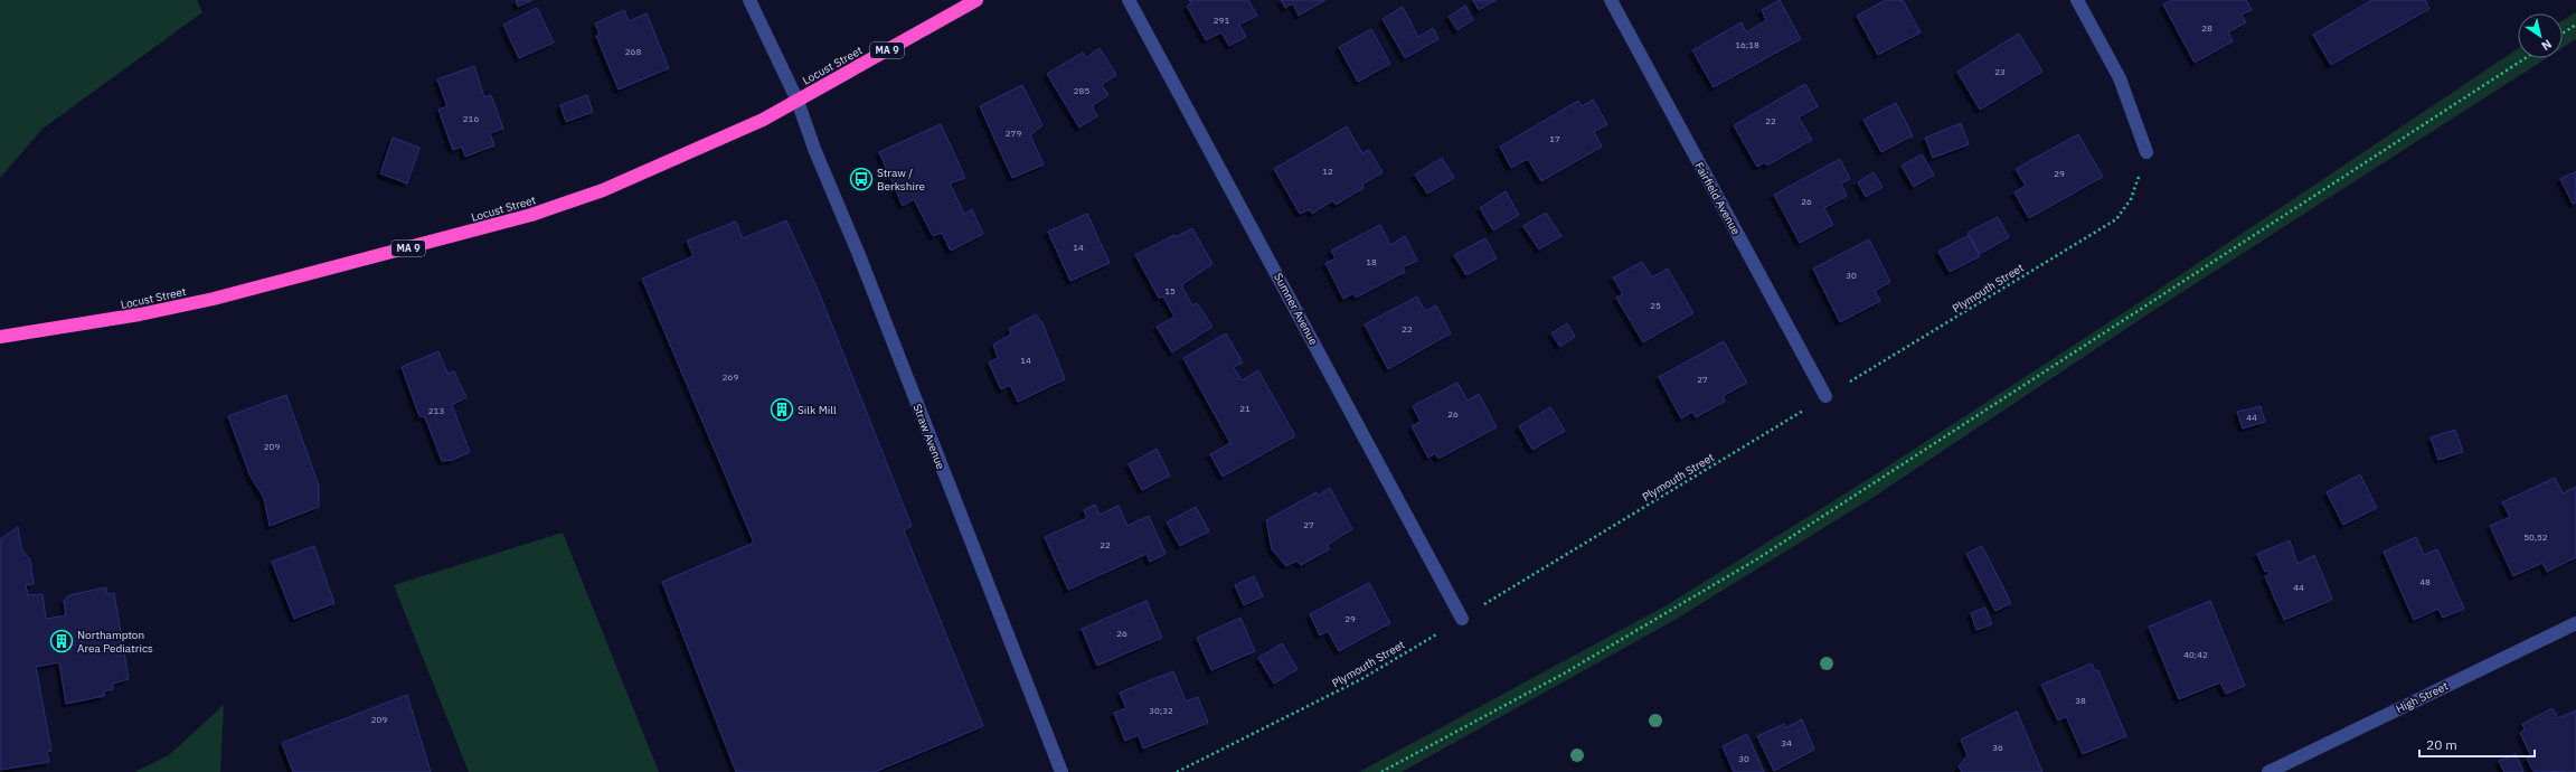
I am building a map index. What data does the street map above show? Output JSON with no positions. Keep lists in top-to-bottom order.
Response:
{
  "streets": {
    "highway": ["MA 9", "Locust Street"],
    "street": [
      "Fairfield Avenue",
      "Sumner Avenue",
      "Straw Avenue",
      "High Street"
    ],
    "path": ["Plymouth Street"]
  },
  "crossings": [
    ["Locust Street", "Straw Avenue"],
    ["Fairfield Avenue", "Plymouth Street"],
    ["Plymouth Street", "Sumner Avenue"]
  ],
  "places": {
    "bus stop": ["Straw / Berkshire"],
    "building": ["Silk Mill", "Northampton Area Pediatrics"]
  },
  "house_numbers": [
    "291",
    "28",
    "16;18",
    "268",
    "23",
    "285",
    "216",
    "22",
    "279",
    "17",
    "12",
    "29",
    "26",
    "14",
    "18",
    "30",
    "15",
    "25",
    "22",
    "14",
    "269",
    "27",
    "21",
    "213",
    "26",
    "44",
    "209",
    "27",
    "50,52",
    "22",
    "48",
    "44",
    "29",
    "26",
    "40;42",
    "38",
    "30;32",
    "209",
    "34",
    "36",
    "30"
  ],
  "scale_bar": "20 m",
  "north": "bottom right"
}
